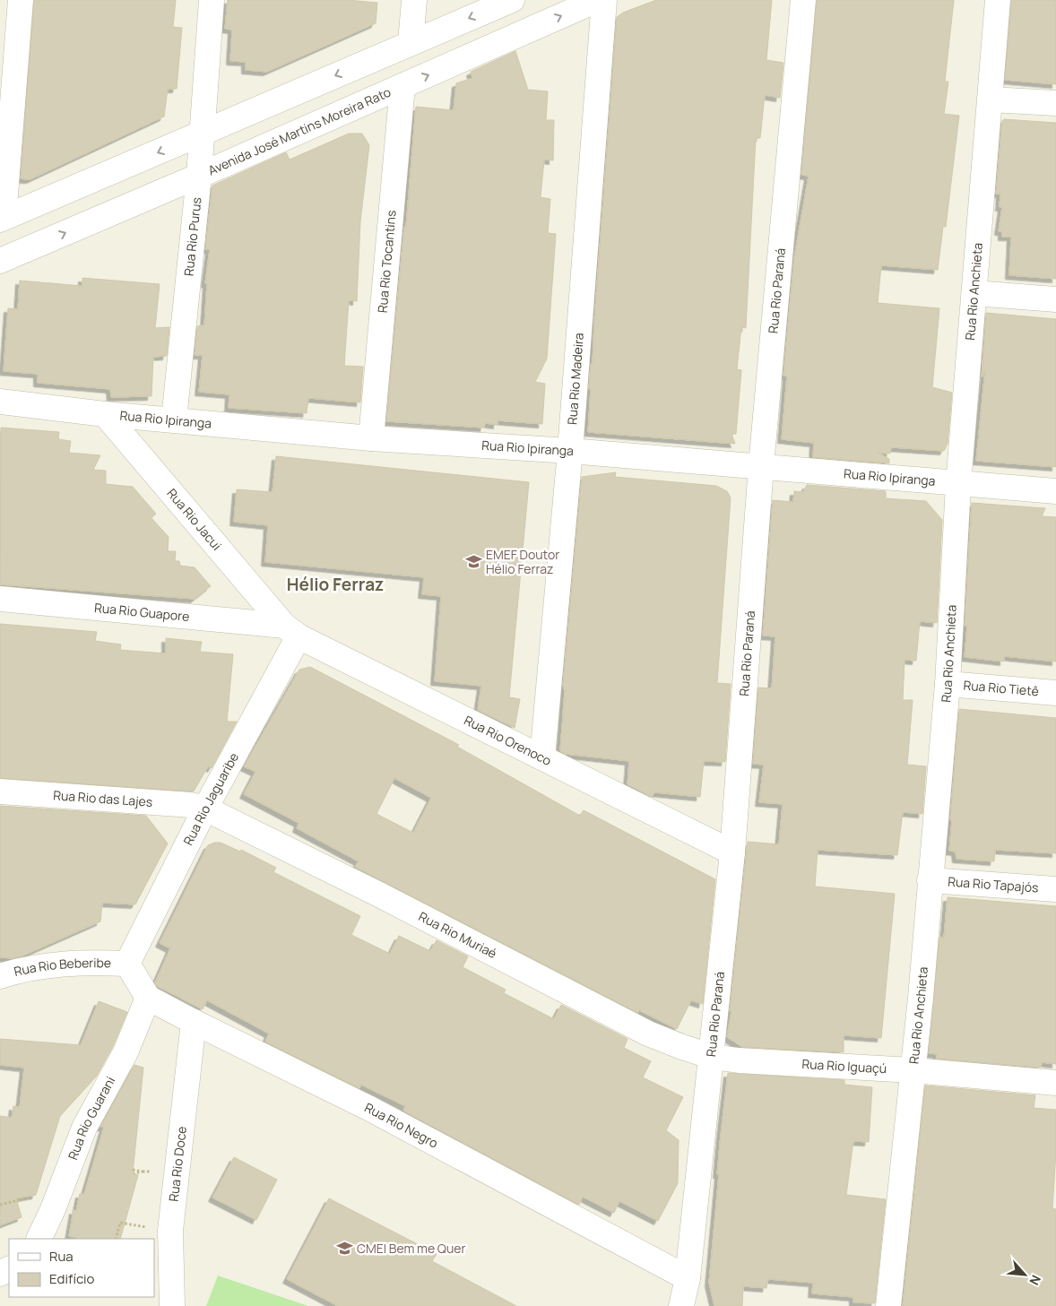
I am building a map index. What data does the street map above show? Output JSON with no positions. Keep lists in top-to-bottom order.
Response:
{
  "streets": {
    "street": [
      "Avenida José Martins Moreira Rato",
      "Rua Rio Purus",
      "Rua Rio Tocantins",
      "Rua Rio Anchieta",
      "Rua Rio Paraná",
      "Rua Rio Madeira",
      "Rua Rio Ipiranga",
      "Rua Rio Jacui",
      "Rua Rio Guapore",
      "Rua Rio Tietê",
      "Rua Rio Orenoco",
      "Rua Rio das Lajes",
      "Rua Rio Jaguaribe",
      "Rua Rio Tapajós",
      "Rua Rio Muriaé",
      "Rua Rio Beberibe",
      "Rua Rio Iguaçú",
      "Rua Rio Guarani",
      "Rua Rio Negro",
      "Rua Rio Doce"
    ]
  },
  "crossings": [
    ["Avenida José Martins Moreira Rato", "Rua Rio Purus"],
    ["Avenida José Martins Moreira Rato", "Rua Rio Tocantins"],
    ["Rua Rio Purus", "Rua Rio Ipiranga"],
    ["Rua Rio Tocantins", "Rua Rio Ipiranga"],
    ["Rua Rio Anchieta", "Rua Rio Ipiranga"],
    ["Rua Rio Anchieta", "Rua Rio Tietê"],
    ["Rua Rio Anchieta", "Rua Rio Tapajós"],
    ["Rua Rio Anchieta", "Rua Rio Iguaçú"],
    ["Rua Rio Paraná", "Rua Rio Ipiranga"],
    ["Rua Rio Paraná", "Rua Rio Orenoco"],
    ["Rua Rio Paraná", "Rua Rio Muriaé"],
    ["Rua Rio Paraná", "Rua Rio Iguaçú"],
    ["Rua Rio Paraná", "Rua Rio Negro"],
    ["Rua Rio Madeira", "Rua Rio Ipiranga"],
    ["Rua Rio Madeira", "Rua Rio Orenoco"],
    ["Rua Rio Ipiranga", "Rua Rio Jacui"],
    ["Rua Rio Jacui", "Rua Rio Guapore"],
    ["Rua Rio Jacui", "Rua Rio Orenoco"],
    ["Rua Rio Jacui", "Rua Rio Jaguaribe"],
    ["Rua Rio Guapore", "Rua Rio Orenoco"],
    ["Rua Rio Guapore", "Rua Rio Jaguaribe"],
    ["Rua Rio Orenoco", "Rua Rio Jaguaribe"],
    ["Rua Rio das Lajes", "Rua Rio Jaguaribe"],
    ["Rua Rio das Lajes", "Rua Rio Muriaé"],
    ["Rua Rio Jaguaribe", "Rua Rio Muriaé"],
    ["Rua Rio Jaguaribe", "Rua Rio Beberibe"],
    ["Rua Rio Muriaé", "Rua Rio Iguaçú"],
    ["Rua Rio Guarani", "Rua Rio Negro"],
    ["Rua Rio Negro", "Rua Rio Doce"]
  ],
  "districts": ["Hélio Ferraz"],
  "places": {
    "school or university": ["EMEF Doutor Hélio Ferraz", "CMEI Bem me Quer"]
  },
  "legend": ["Rua", "Edifício"],
  "north": "bottom right"
}
